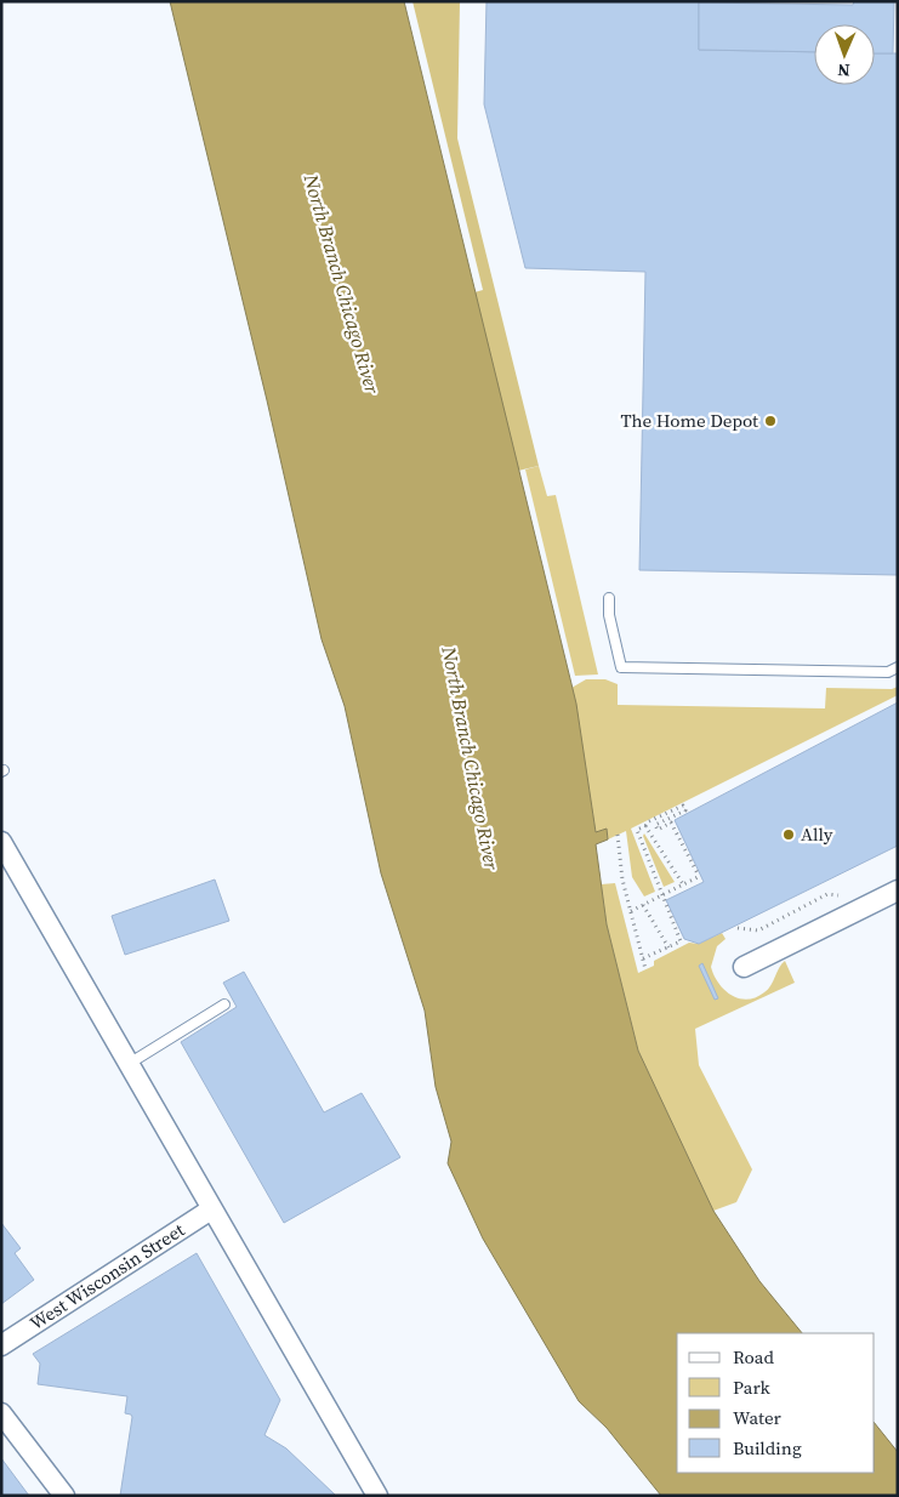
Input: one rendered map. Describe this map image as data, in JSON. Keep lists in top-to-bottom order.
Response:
{
  "streets": {
    "street": ["West Wisconsin Street"]
  },
  "water": ["North Branch Chicago River"],
  "places": ["The Home Depot", "Ally"],
  "legend": [
    "Road",
    "Park",
    "Water",
    "Building"
  ],
  "north": "bottom"
}
